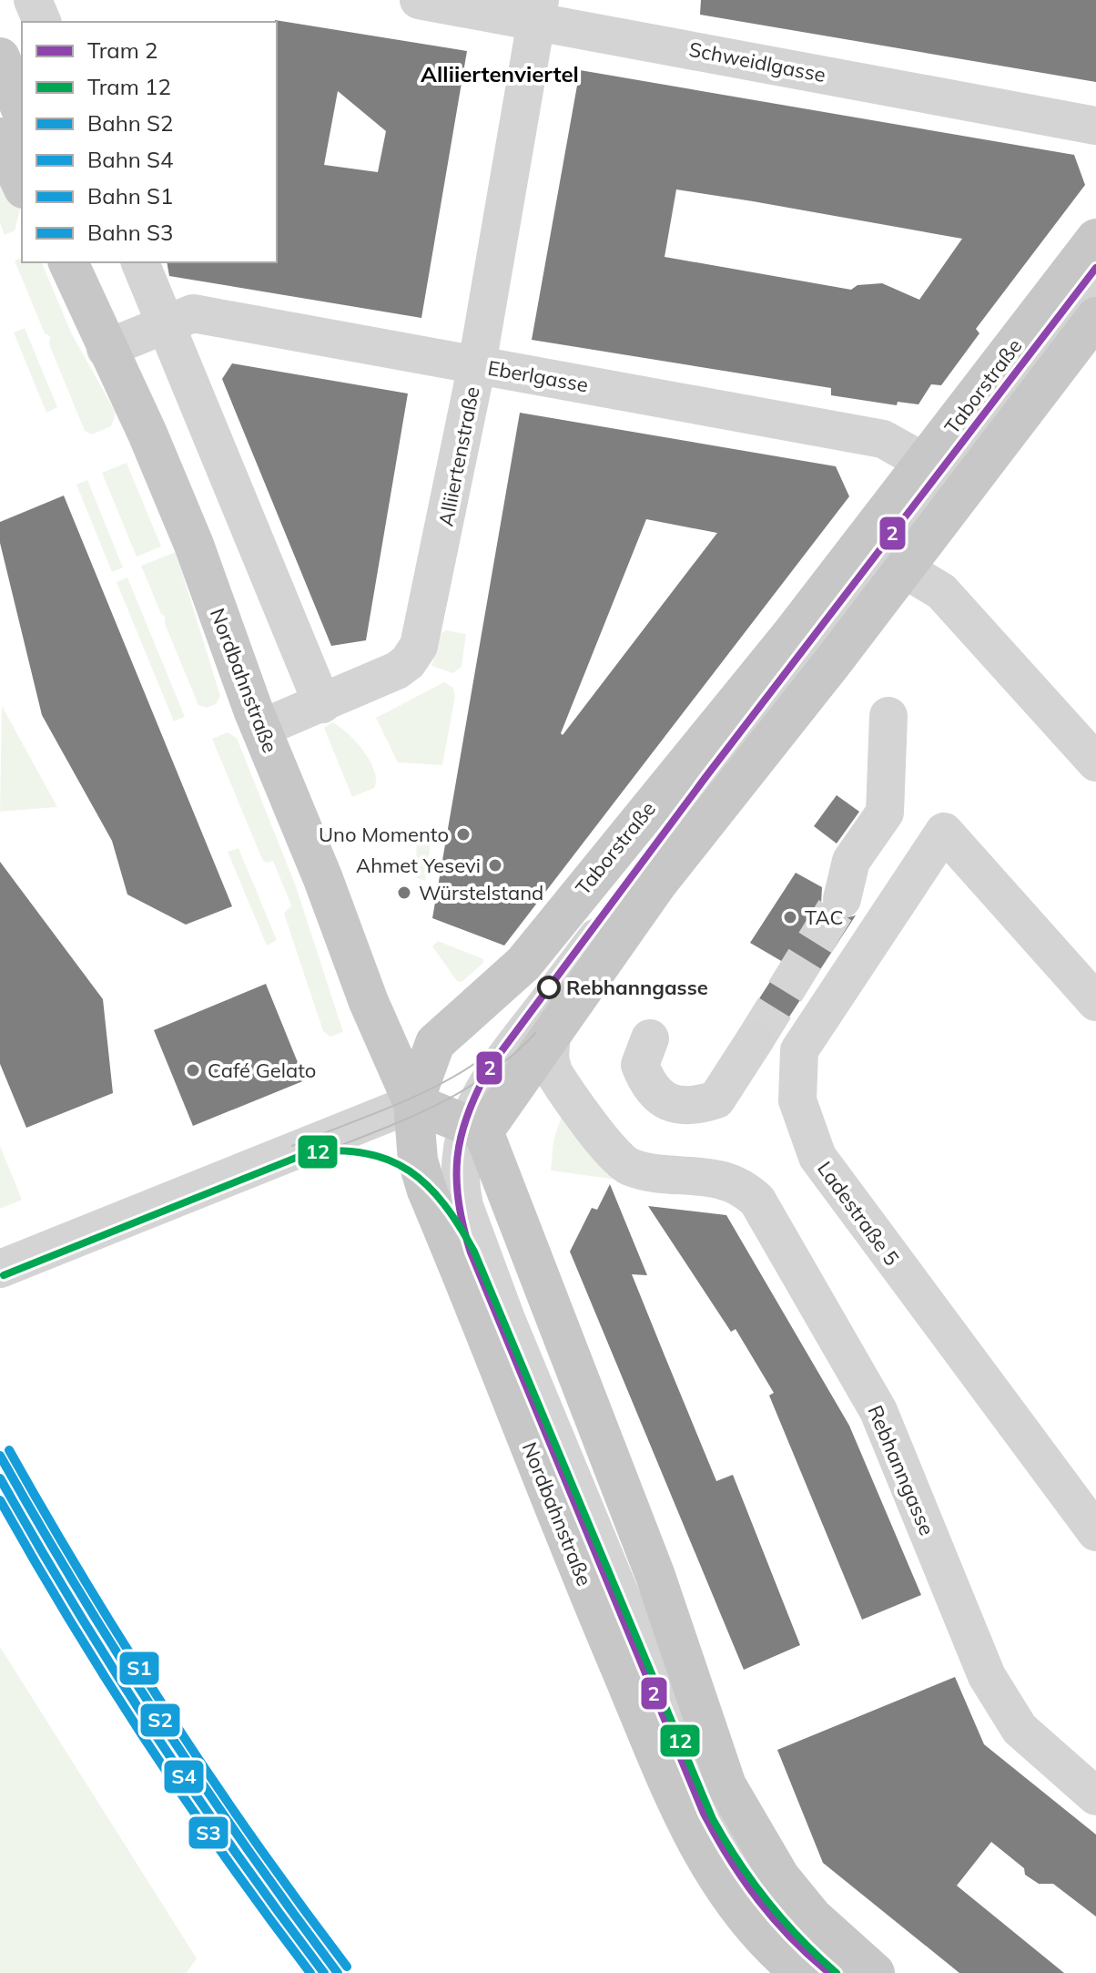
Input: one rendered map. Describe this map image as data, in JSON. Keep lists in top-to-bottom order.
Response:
{
  "streets": {
    "main road": ["Taborstraße", "Nordbahnstraße"],
    "street": [
      "Schweidlgasse",
      "Eberlgasse",
      "Alliiertenstraße",
      "Ladestraße 5",
      "Rebhanngasse"
    ]
  },
  "crossings": [
    ["Schweidlgasse", "Alliiertenstraße"],
    ["Eberlgasse", "Taborstraße"],
    ["Eberlgasse", "Alliiertenstraße"],
    ["Eberlgasse", "Nordbahnstraße"],
    ["Taborstraße", "Nordbahnstraße"],
    ["Taborstraße", "Rebhanngasse"],
    ["Alliiertenstraße", "Nordbahnstraße"]
  ],
  "districts": ["Alliiertenviertel"],
  "places": [
    "Uno Momento",
    "Ahmet Yesevi",
    "Würstelstand",
    "TAC",
    "Rebhanngasse",
    "Café Gelato"
  ],
  "lines": [
    "tram line 2",
    "tram line 12",
    "rail line S1",
    "rail line S2",
    "rail line S4",
    "rail line S3"
  ],
  "legend": [
    "Tram 2",
    "Tram 12",
    "Bahn S2",
    "Bahn S4",
    "Bahn S1",
    "Bahn S3"
  ]
}
